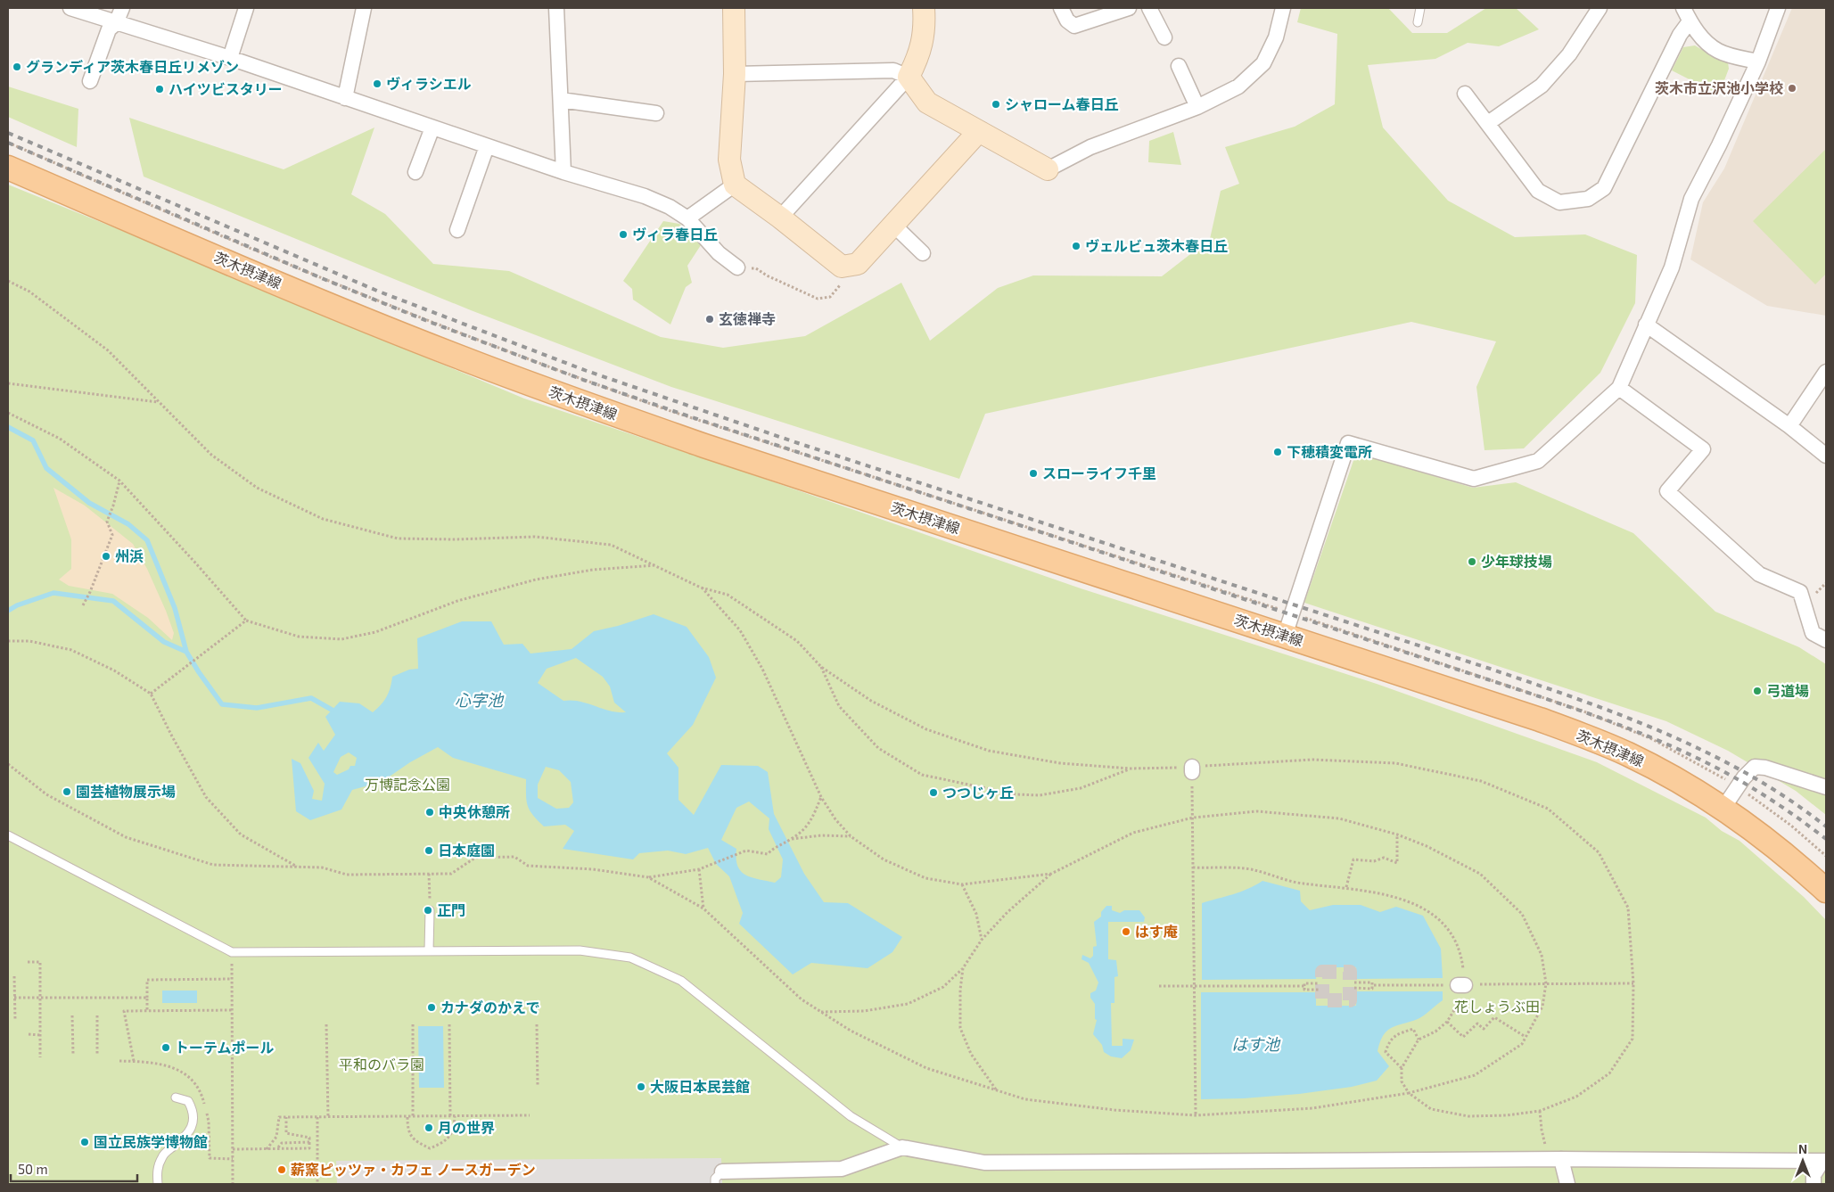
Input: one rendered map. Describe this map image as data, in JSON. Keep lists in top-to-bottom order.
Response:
{
  "streets": {
    "main road": ["茨木摂津線"]
  },
  "water": ["心字池", "はす池"],
  "parks": ["万博記念公園", "花しょうぶ田", "平和のバラ園"],
  "places": [
    "グランディア茨木春日丘リメゾン",
    "ヴィラシエル",
    "茨木市立沢池小学校",
    "ハイツビスタリー",
    "シャローム春日丘",
    "ヴィラ春日丘",
    "ヴェルビュ茨木春日丘",
    "玄徳禅寺",
    "下穂積変電所",
    "スローライフ千里",
    "州浜",
    "少年球技場",
    "弓道場",
    "園芸植物展示場",
    "つつじヶ丘",
    "中央休憩所",
    "日本庭園",
    "正門",
    "はす庵",
    "カナダのかえで",
    "トーテムポール",
    "大阪日本民芸館",
    "月の世界",
    "国立民族学博物館",
    "薪窯ピッツァ・カフェ ノースガーデン"
  ],
  "scale_bar": "50 m",
  "north": "top"
}
